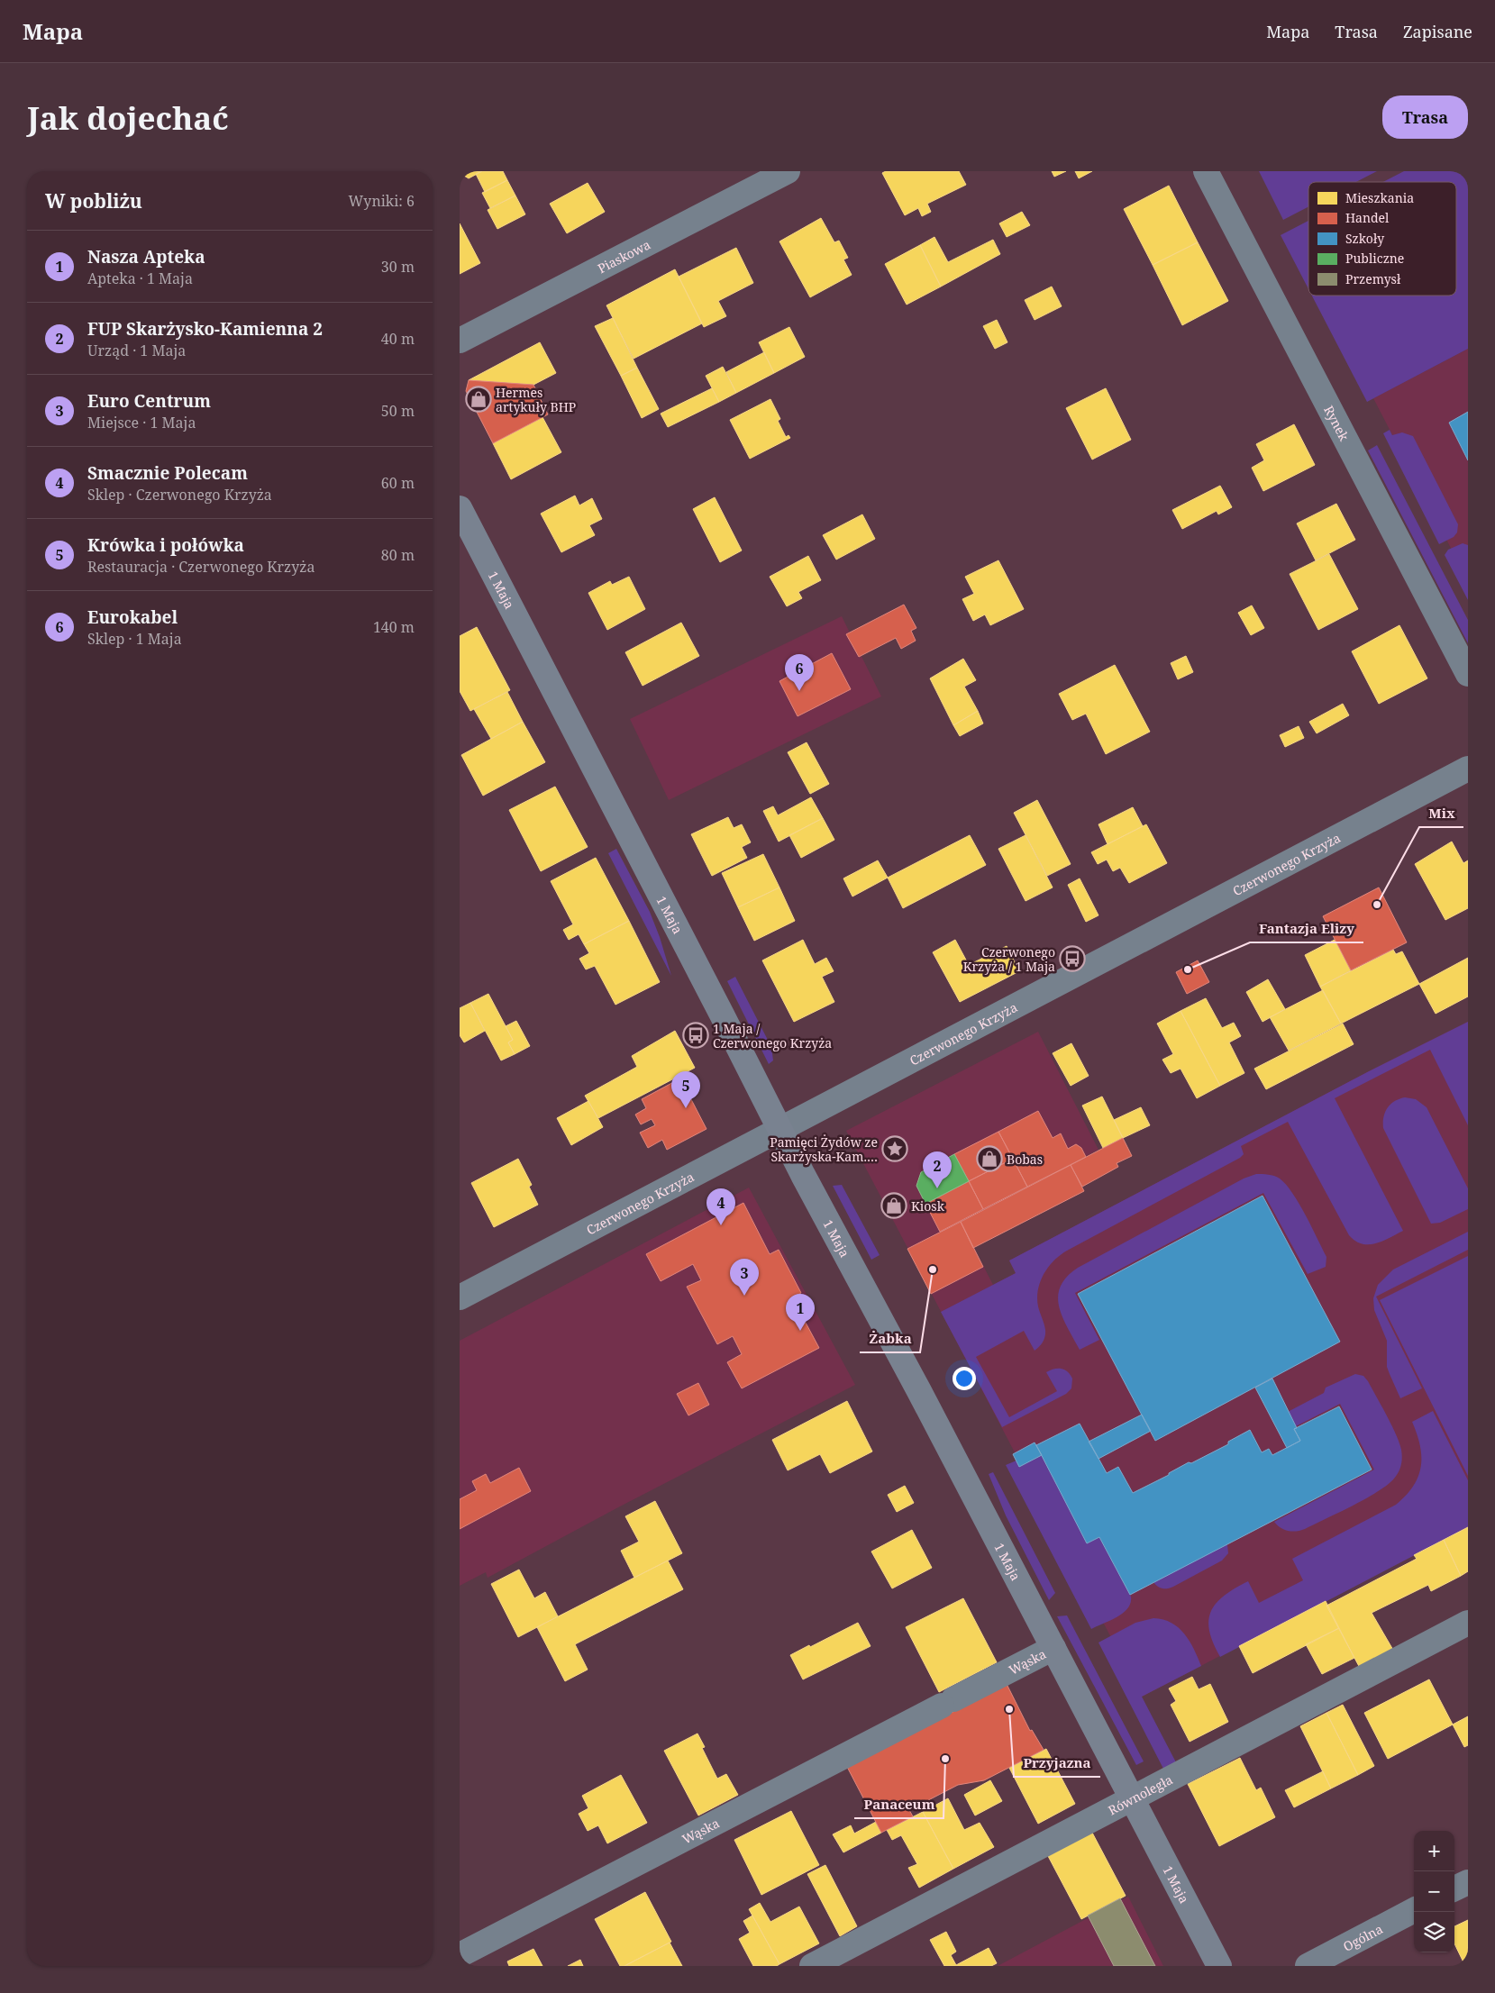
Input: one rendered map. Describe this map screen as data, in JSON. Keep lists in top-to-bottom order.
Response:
{
  "streets": {
    "street": [
      "Piaskowa",
      "Rynek",
      "1 Maja",
      "Czerwonego Krzyża",
      "Wąska",
      "Równoległa",
      "Ogólna"
    ]
  },
  "crossings": [
    ["1 Maja", "Czerwonego Krzyża"],
    ["1 Maja", "Wąska"],
    ["1 Maja", "Równoległa"]
  ],
  "places": {
    "shop": ["Hermes artykuły BHP", "Bobas", "Kiosk"],
    "other": [
      "Mix",
      "Fantazja Elizy",
      "Żabka",
      "Przyjazna",
      "Panaceum"
    ],
    "bus stop": ["Czerwonego Krzyża / 1 Maja", "1 Maja / Czerwonego Krzyża"],
    "place": ["Pamięci Żydów ze Skarżyska-Kam.…"]
  },
  "legend": [
    "Mieszkania",
    "Handel",
    "Szkoły",
    "Publiczne",
    "Przemysł"
  ],
  "page": {
    "header": "Mapa",
    "nav": ["Mapa", "Trasa", "Zapisane"],
    "buttons": "Trasa",
    "title": "Jak dojechać",
    "heading": ["W pobliżu", "Wyniki: 6"],
    "list": [
      {
        "mark": "1",
        "name": "Nasza Apteka",
        "note": "Apteka · 1 Maja",
        "value": "30 m"
      },
      {
        "mark": "2",
        "name": "FUP Skarżysko-Kamienna 2",
        "note": "Urząd · 1 Maja",
        "value": "40 m"
      },
      {
        "mark": "3",
        "name": "Euro Centrum",
        "note": "Miejsce · 1 Maja",
        "value": "50 m"
      },
      {
        "mark": "4",
        "name": "Smacznie Polecam",
        "note": "Sklep · Czerwonego Krzyża",
        "value": "60 m"
      },
      {
        "mark": "5",
        "name": "Krówka i połówka",
        "note": "Restauracja · Czerwonego Krzyża",
        "value": "80 m"
      },
      {
        "mark": "6",
        "name": "Eurokabel",
        "note": "Sklep · 1 Maja",
        "value": "140 m"
      }
    ],
    "pins": [
      "6",
      "5",
      "2",
      "4",
      "3",
      "1"
    ],
    "map_buttons": ["+", "−"]
  }
}
